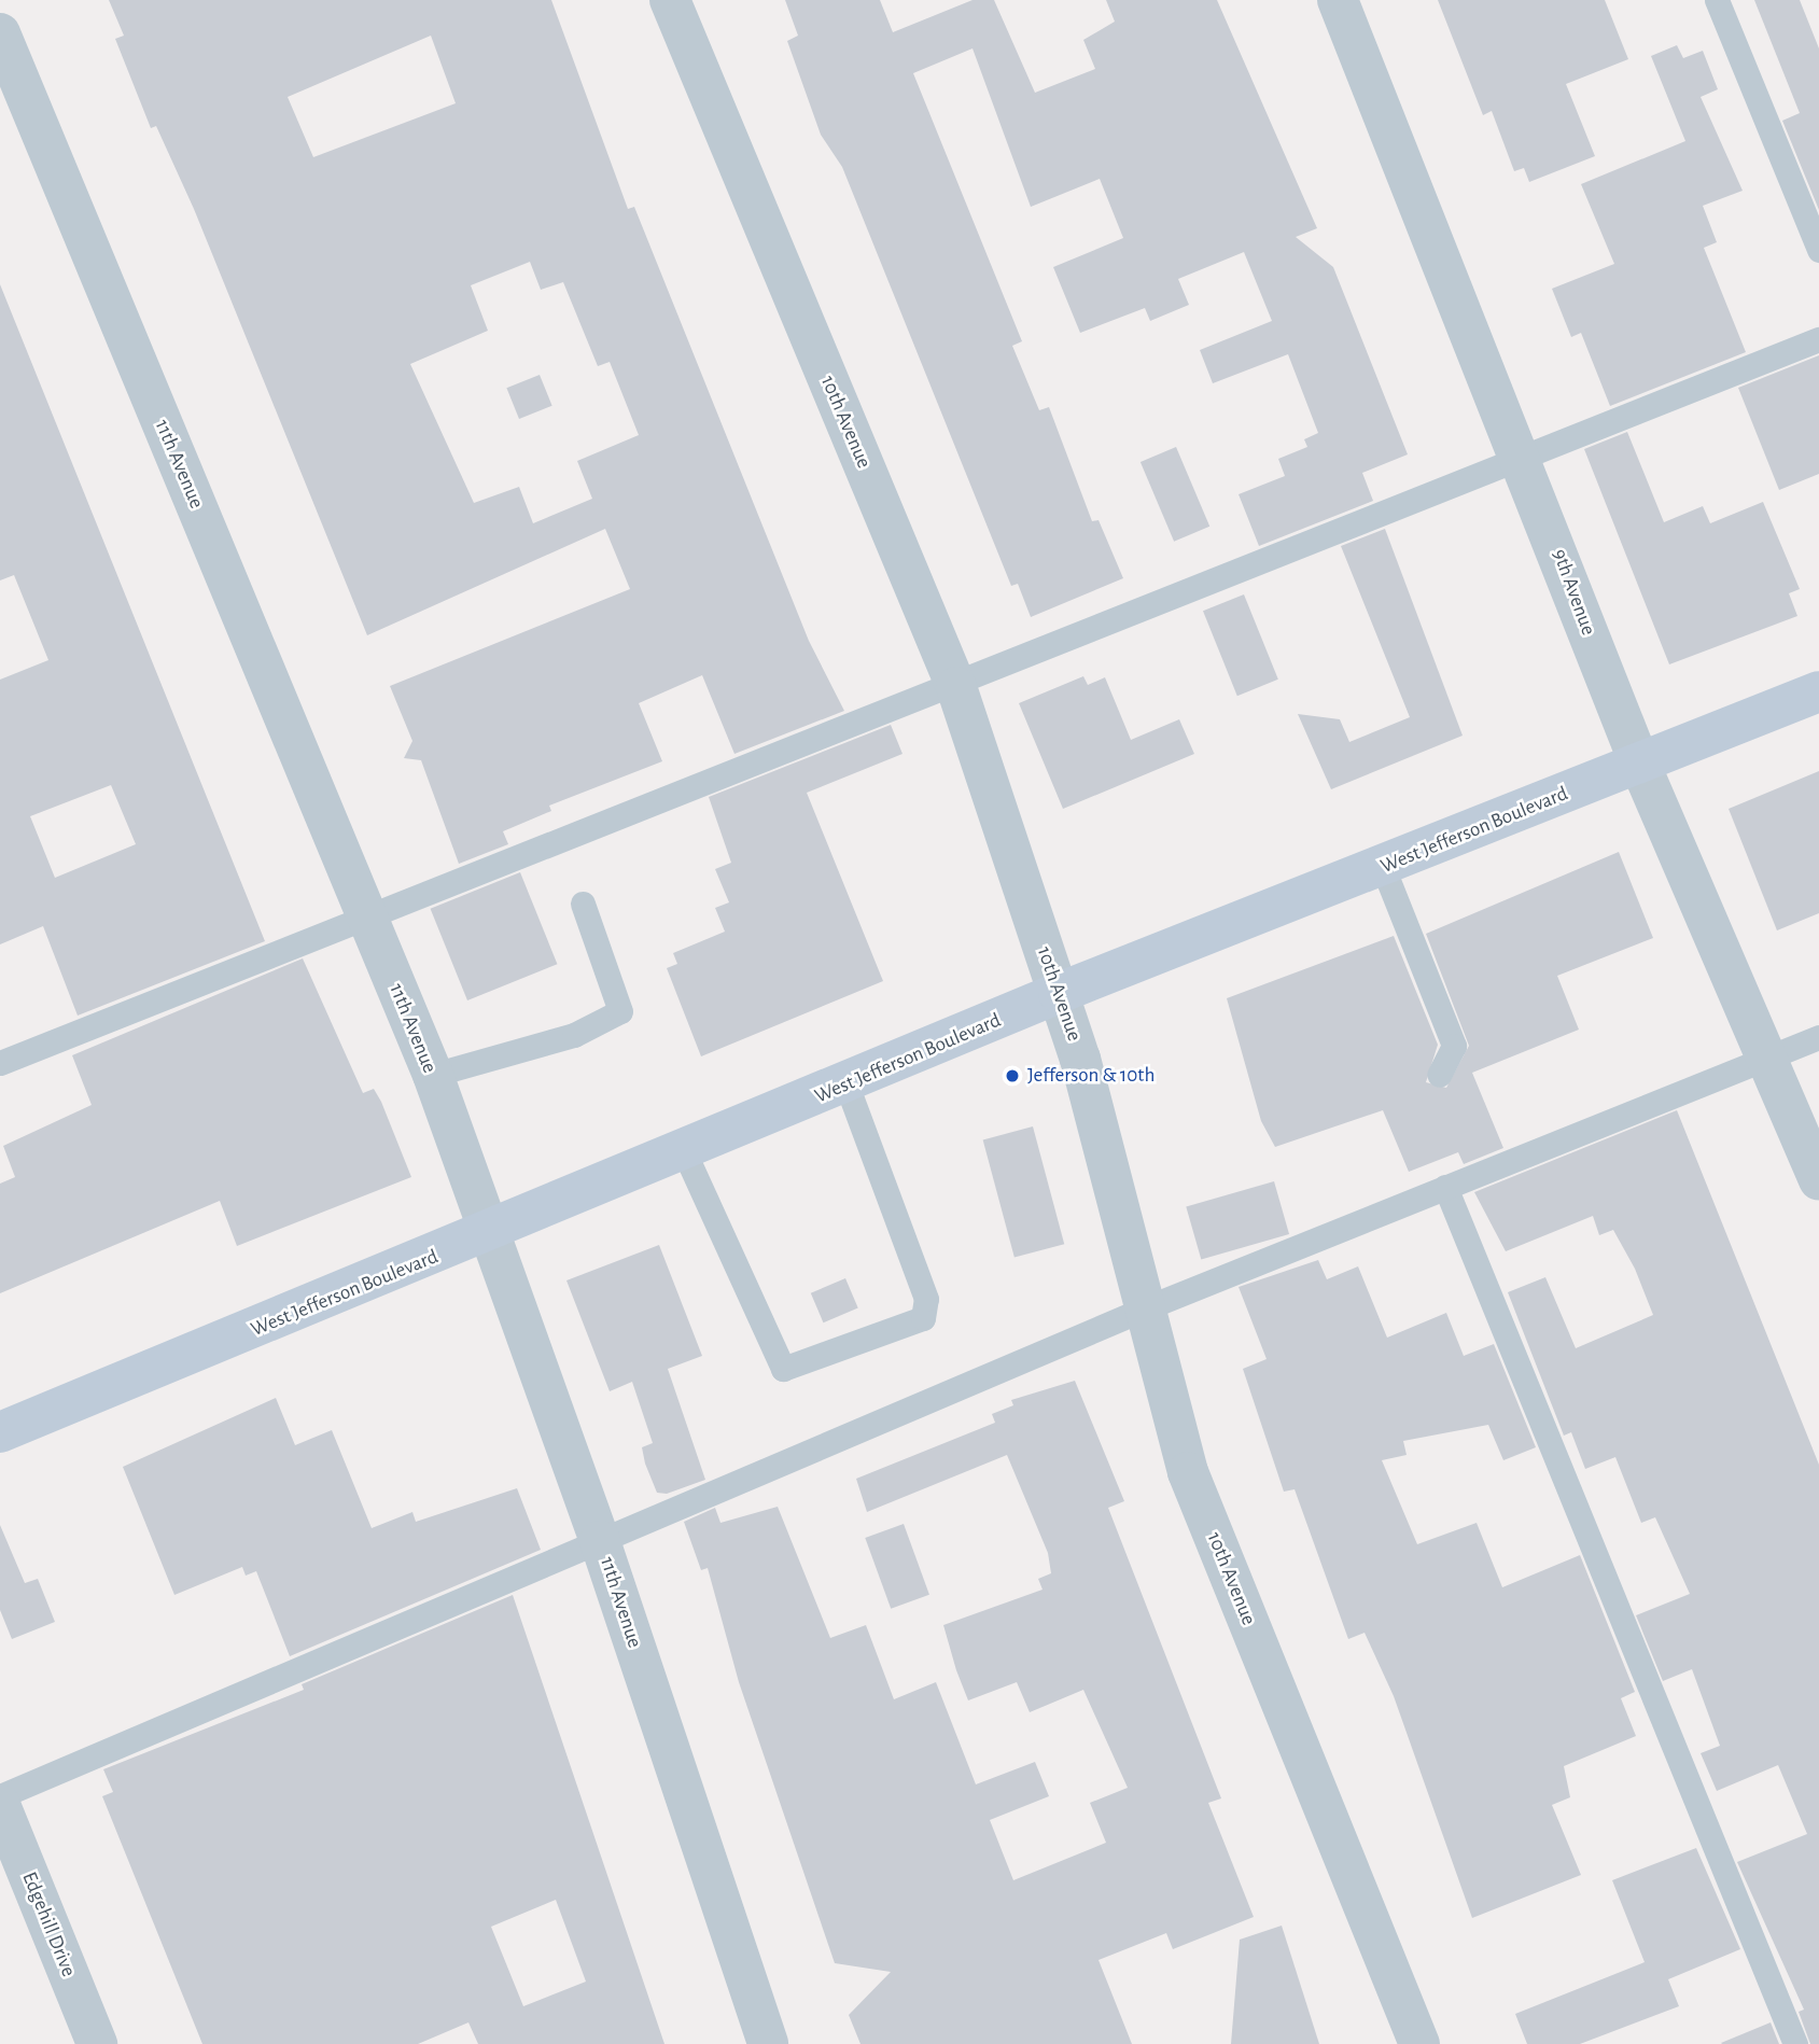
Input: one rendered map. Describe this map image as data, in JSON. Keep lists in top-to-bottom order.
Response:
{
  "streets": {
    "main road": ["West Jefferson Boulevard"],
    "street": [
      "10th Avenue",
      "11th Avenue",
      "9th Avenue",
      "Edgehill Drive"
    ]
  },
  "crossings": [
    ["10th Avenue", "West Jefferson Boulevard"],
    ["11th Avenue", "West Jefferson Boulevard"],
    ["9th Avenue", "West Jefferson Boulevard"]
  ],
  "places": ["Jefferson & 10th"]
}
